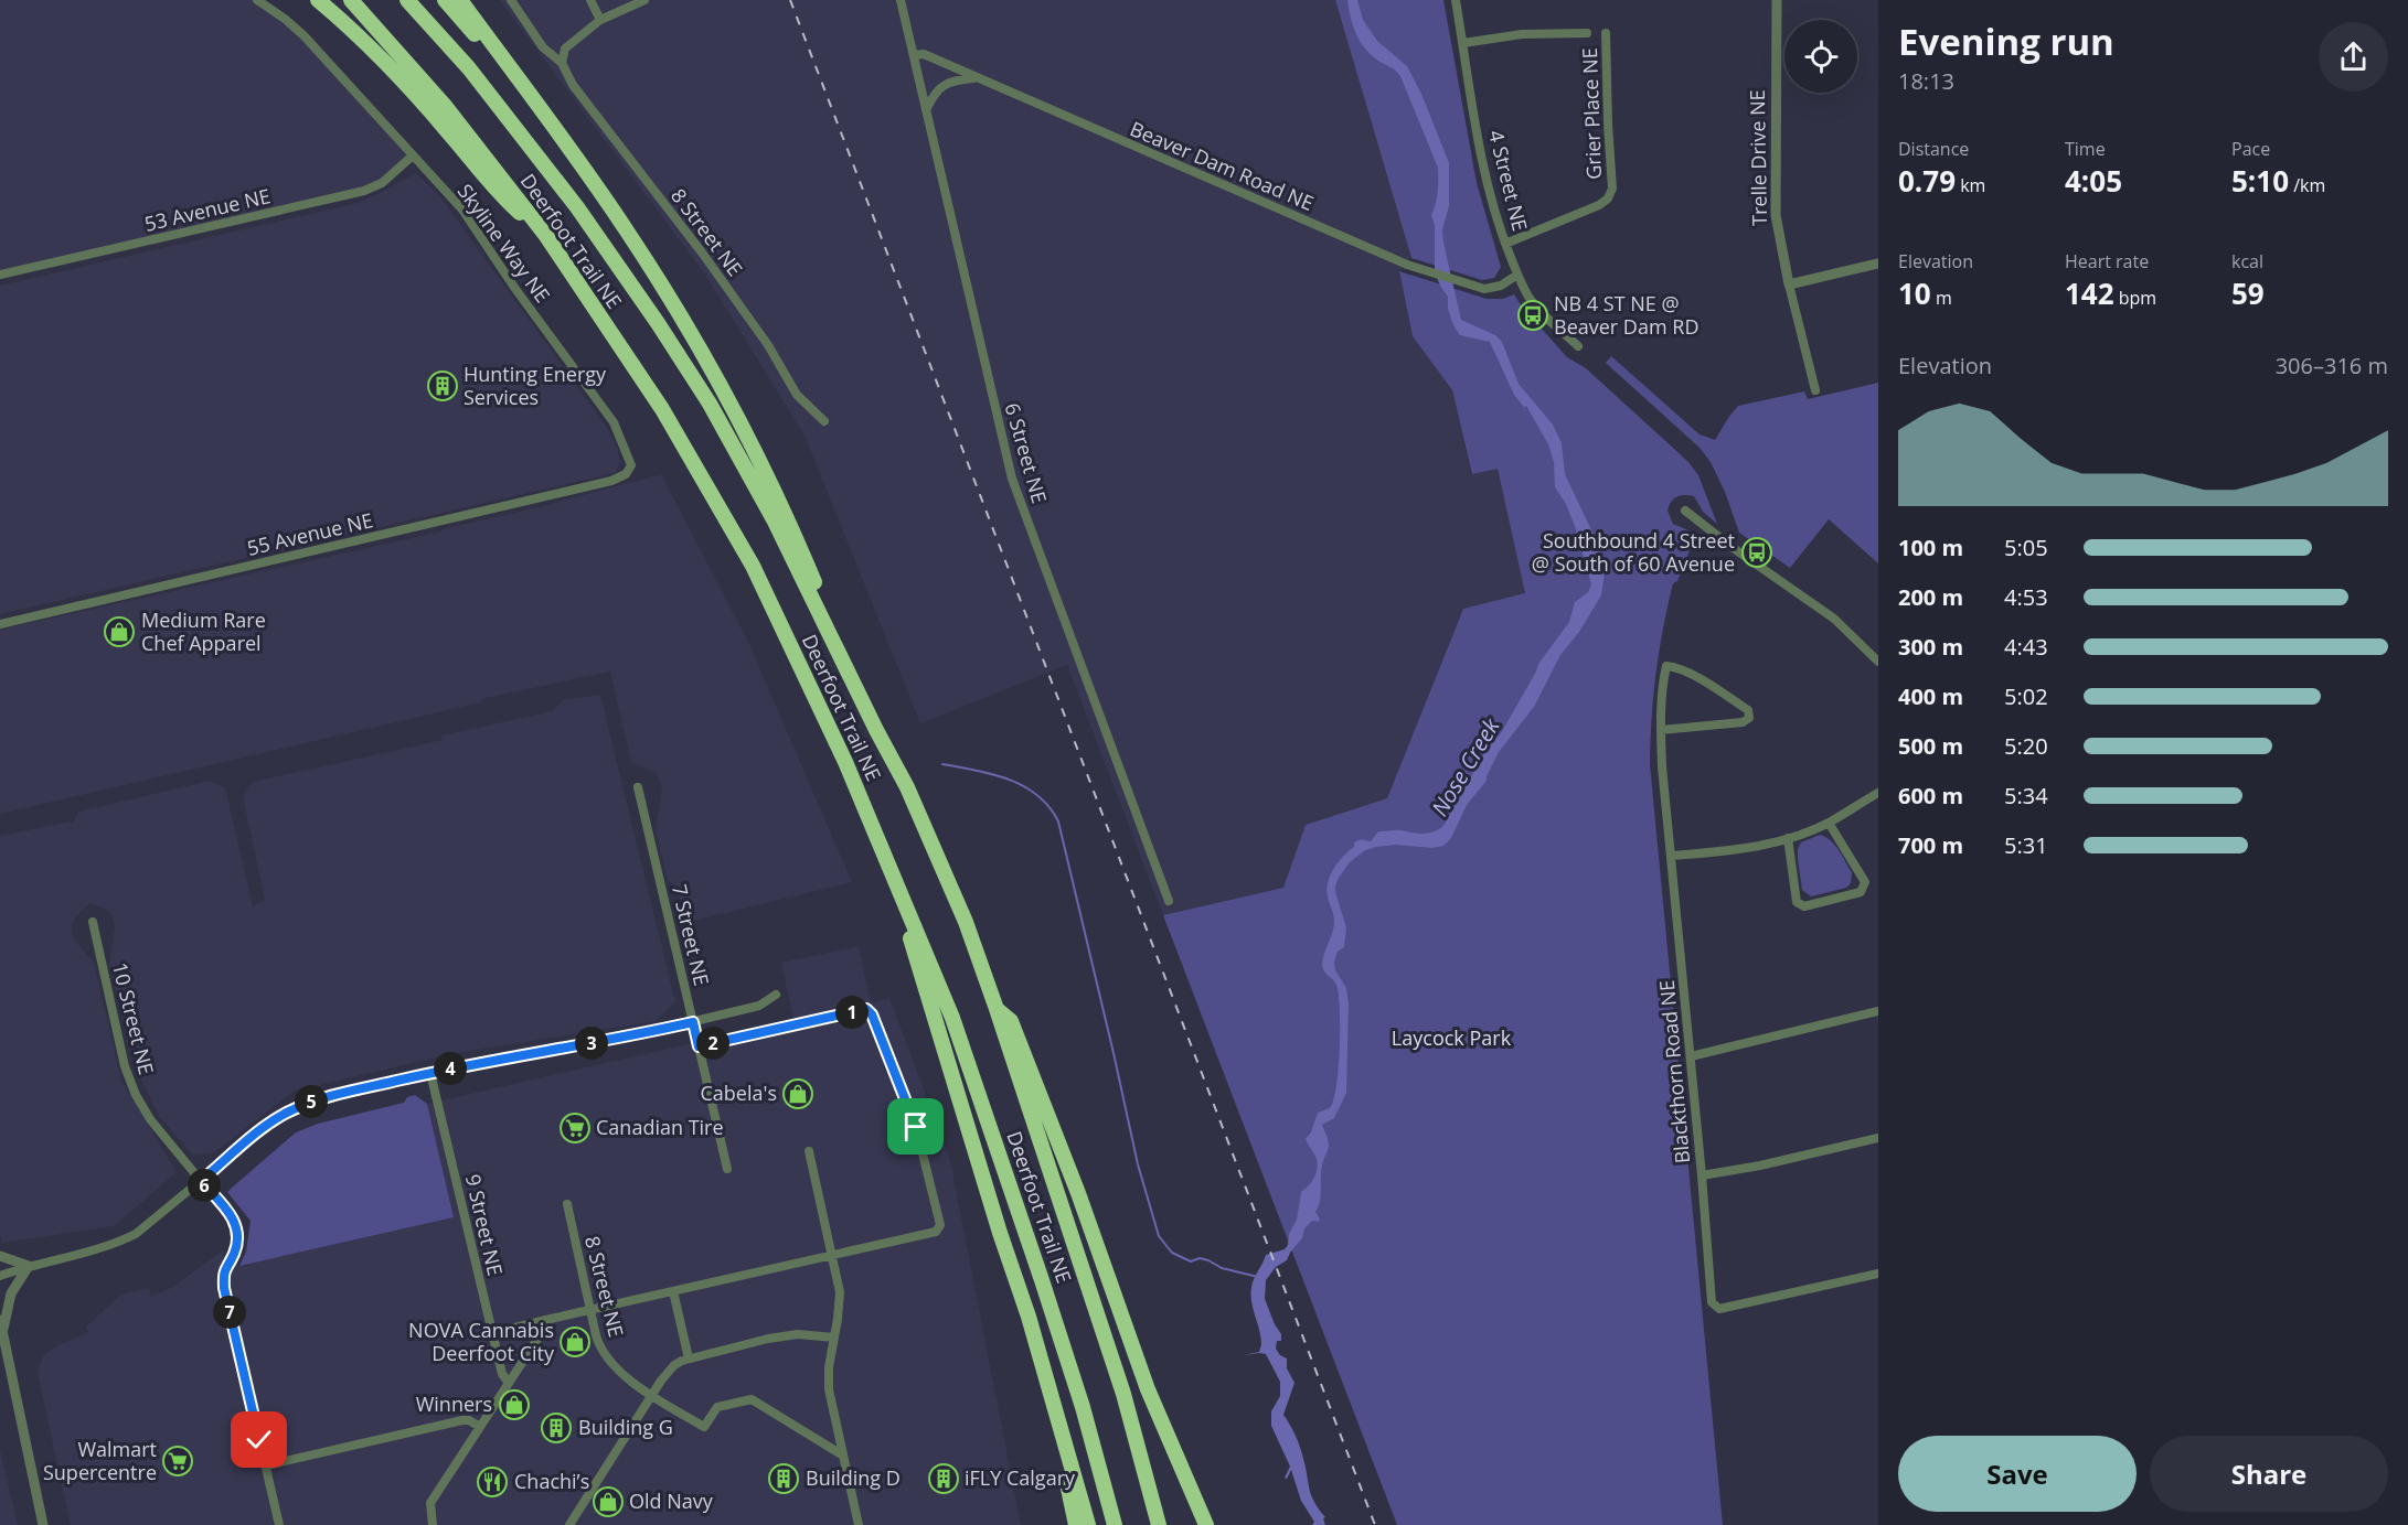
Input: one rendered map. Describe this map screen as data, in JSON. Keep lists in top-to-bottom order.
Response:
{
  "streets": {
    "highway": ["Deerfoot Trail NE"],
    "street": [
      "Grier Place NE",
      "Trelle Drive NE",
      "Beaver Dam Road NE",
      "4 Street NE",
      "53 Avenue NE",
      "8 Street NE",
      "Skyline Way NE",
      "6 Street NE",
      "55 Avenue NE",
      "7 Street NE",
      "10 Street NE",
      "Blackthorn Road NE",
      "9 Street NE"
    ]
  },
  "crossings": [
    ["Grier Place NE", "4 Street NE"],
    ["Beaver Dam Road NE", "4 Street NE"],
    ["Beaver Dam Road NE", "6 Street NE"],
    ["53 Avenue NE", "Skyline Way NE"],
    ["Skyline Way NE", "55 Avenue NE"]
  ],
  "water": ["Nose Creek"],
  "parks": ["Laycock Park"],
  "places": {
    "bus stop": ["NB 4 ST NE @ Beaver Dam RD", "Southbound 4 Street @ South of 60 Avenue"],
    "building": [
      "Hunting Energy Services",
      "Building G",
      "Building D",
      "iFLY Calgary"
    ],
    "shop": [
      "Medium Rare Chef Apparel",
      "Cabela's",
      "NOVA Cannabis Deerfoot City",
      "Winners",
      "Old Navy"
    ],
    "supermarket": ["Canadian Tire", "Walmart Supercentre"],
    "restaurant": ["Chachi’s"]
  },
  "page": {
    "heading": ["Evening run", "18:13"],
    "stats": [
      ["Distance", "0.79 km"],
      ["Time", "4:05"],
      ["Pace", "5:10 /km"],
      ["Elevation", "10 m"],
      ["Heart rate", "142 bpm"],
      ["kcal", "59"]
    ],
    "chart": ["Elevation", "306–316 m"],
    "list": [
      {
        "name": "100 m",
        "note": "5:05"
      },
      {
        "name": "200 m",
        "note": "4:53"
      },
      {
        "name": "300 m",
        "note": "4:43"
      },
      {
        "name": "400 m",
        "note": "5:02"
      },
      {
        "name": "500 m",
        "note": "5:20"
      },
      {
        "name": "600 m",
        "note": "5:34"
      },
      {
        "name": "700 m",
        "note": "5:31"
      }
    ],
    "pins": [
      "1",
      "2",
      "3",
      "4",
      "5",
      "6",
      "7"
    ],
    "buttons": ["Save", "Share"]
  }
}
